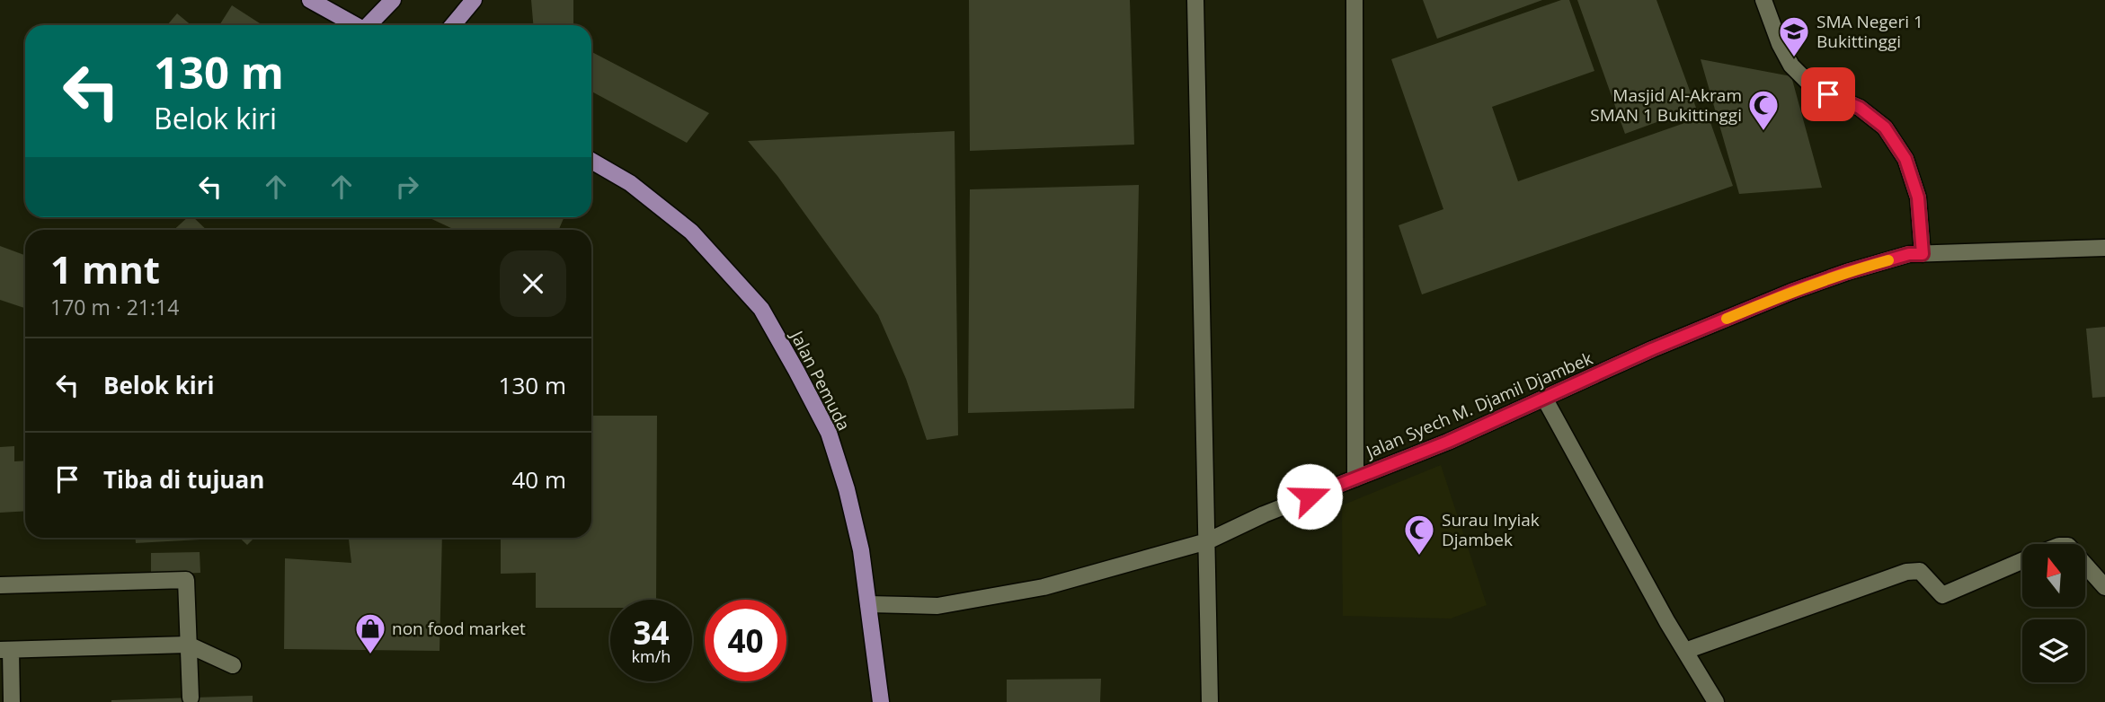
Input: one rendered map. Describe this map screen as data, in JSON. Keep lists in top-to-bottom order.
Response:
{
  "streets": {
    "main road": ["Jalan Pemuda"],
    "street": ["Jalan Syech M. Djamil Djambek"]
  },
  "crossings": [
    ["Jalan Pemuda", "Jalan Syech M. Djamil Djambek"]
  ],
  "places": {
    "school or university": ["SMA Negeri 1 Bukittinggi"],
    "mosque": ["Masjid Al-Akram SMAN 1 Bukittinggi", "Surau Inyiak Djambek"],
    "shop": ["non food market"]
  },
  "north": "top",
  "page": {
    "turn": ["130 m", "Belok kiri"],
    "heading": ["1 mnt", "170 m · 21:14"],
    "list": [
      {
        "name": "Belok kiri",
        "value": "130 m"
      },
      {
        "name": "Tiba di tujuan",
        "value": "40 m"
      }
    ],
    "speed": "34 km/h",
    "limit": "40"
  }
}
